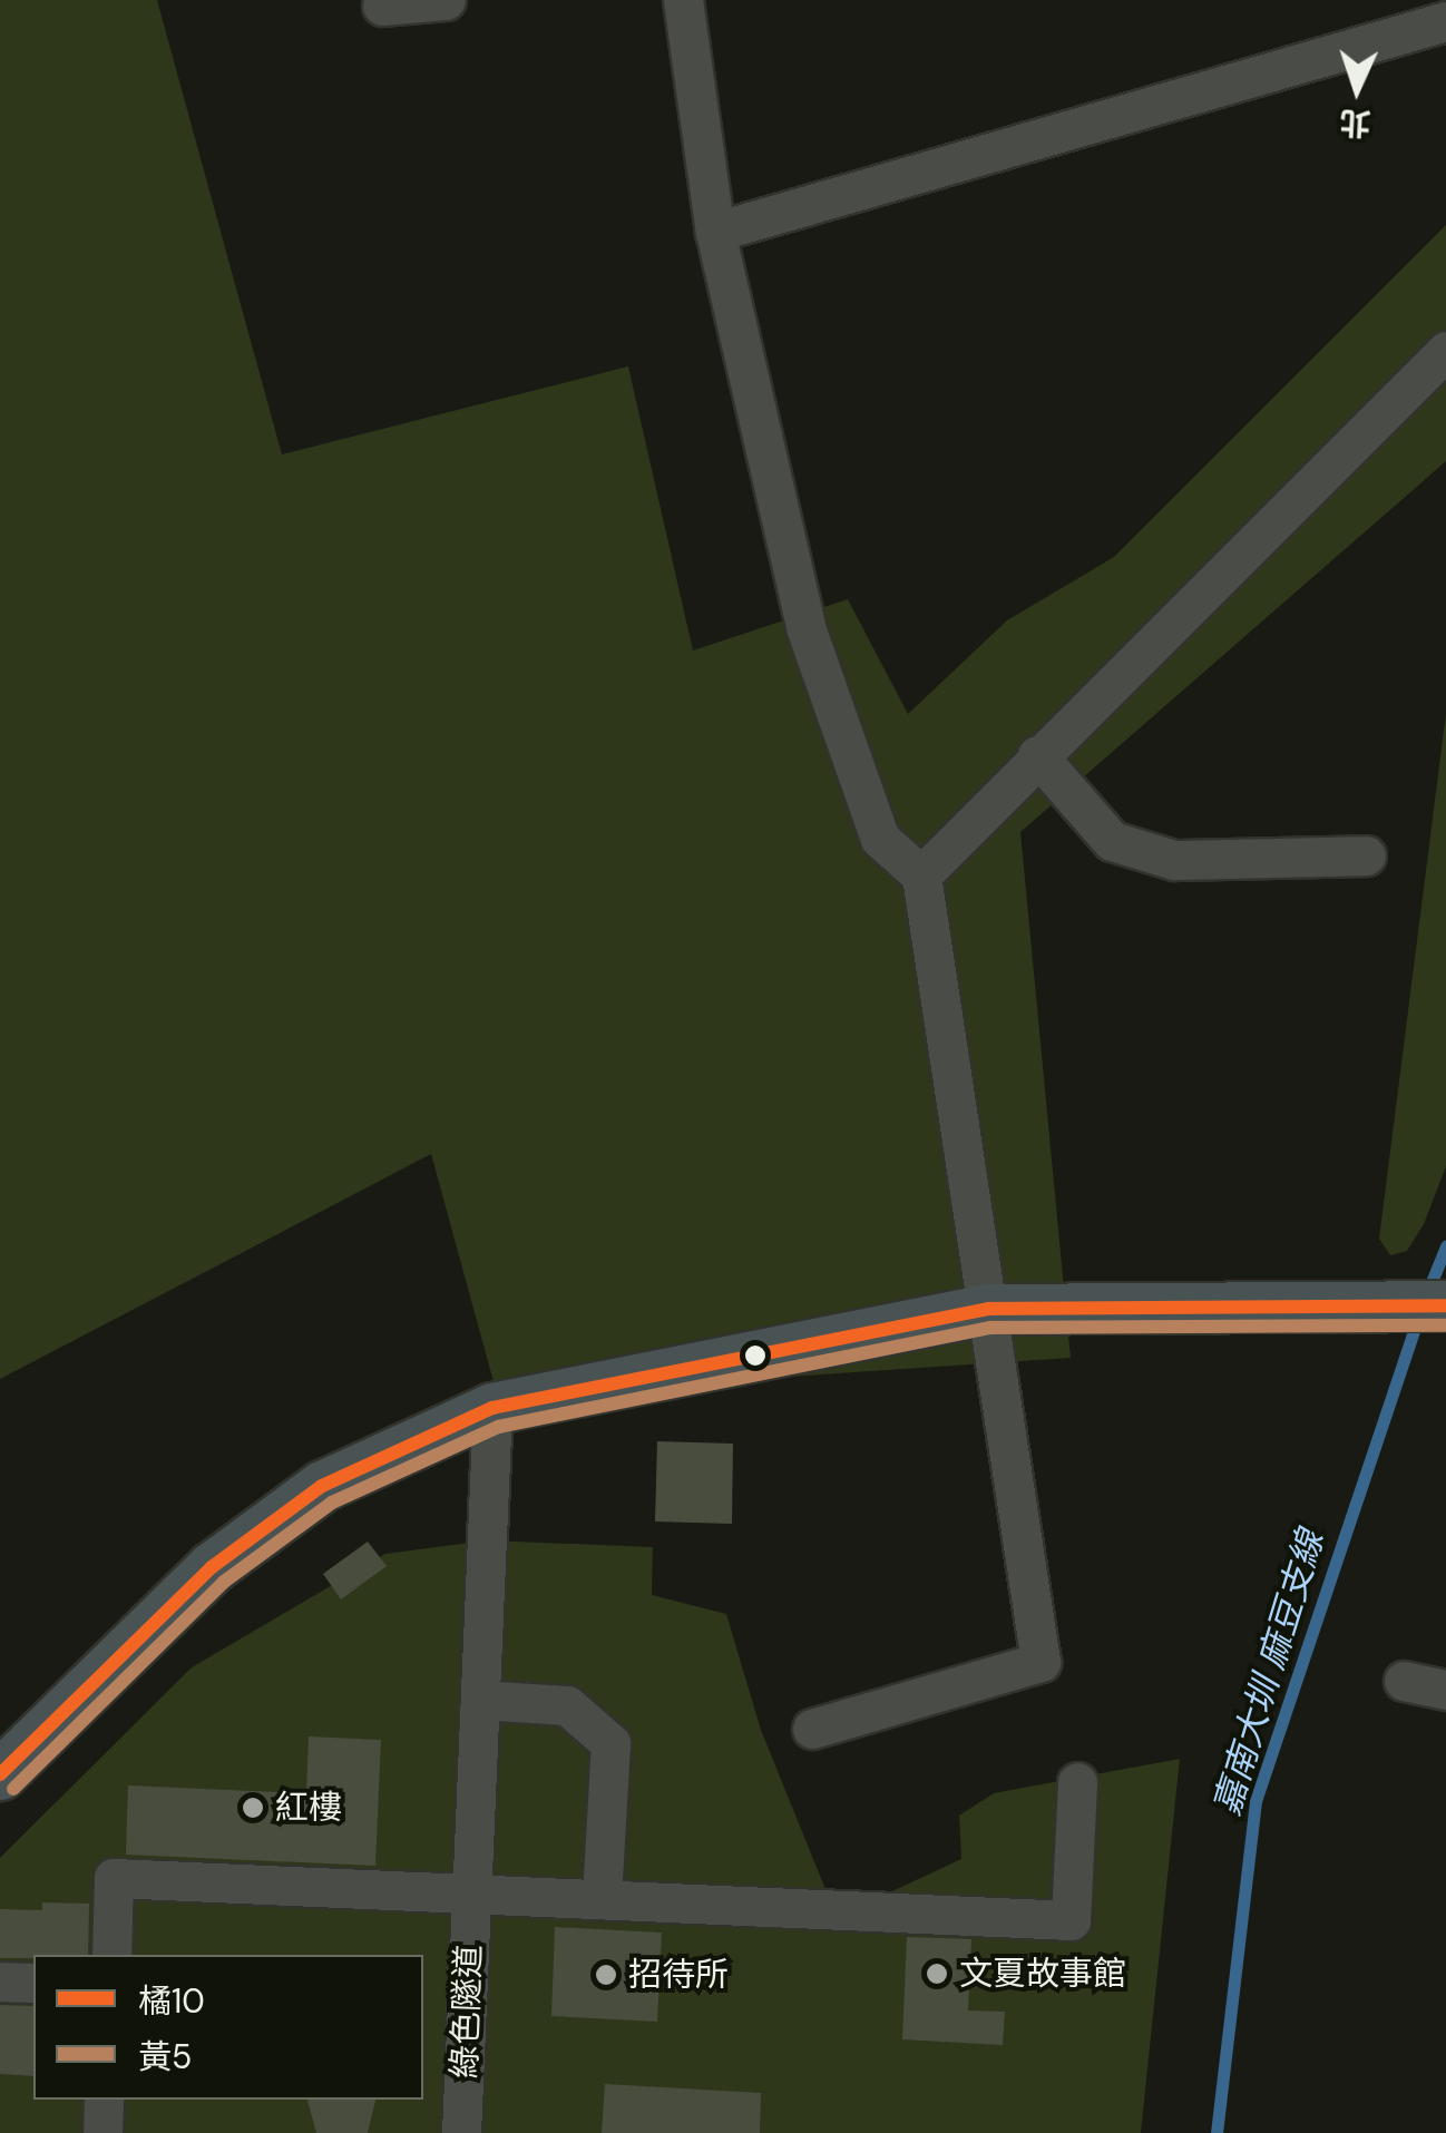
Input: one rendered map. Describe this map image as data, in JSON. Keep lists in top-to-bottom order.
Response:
{
  "streets": {
    "street": ["綠色隧道"]
  },
  "water": ["嘉南大圳 麻豆支線"],
  "places": ["紅樓", "文夏故事館", "招待所"],
  "lines": ["transit line 橘10", "transit line 黃5"],
  "legend": ["橘10", "黃5"],
  "north": "bottom"
}
